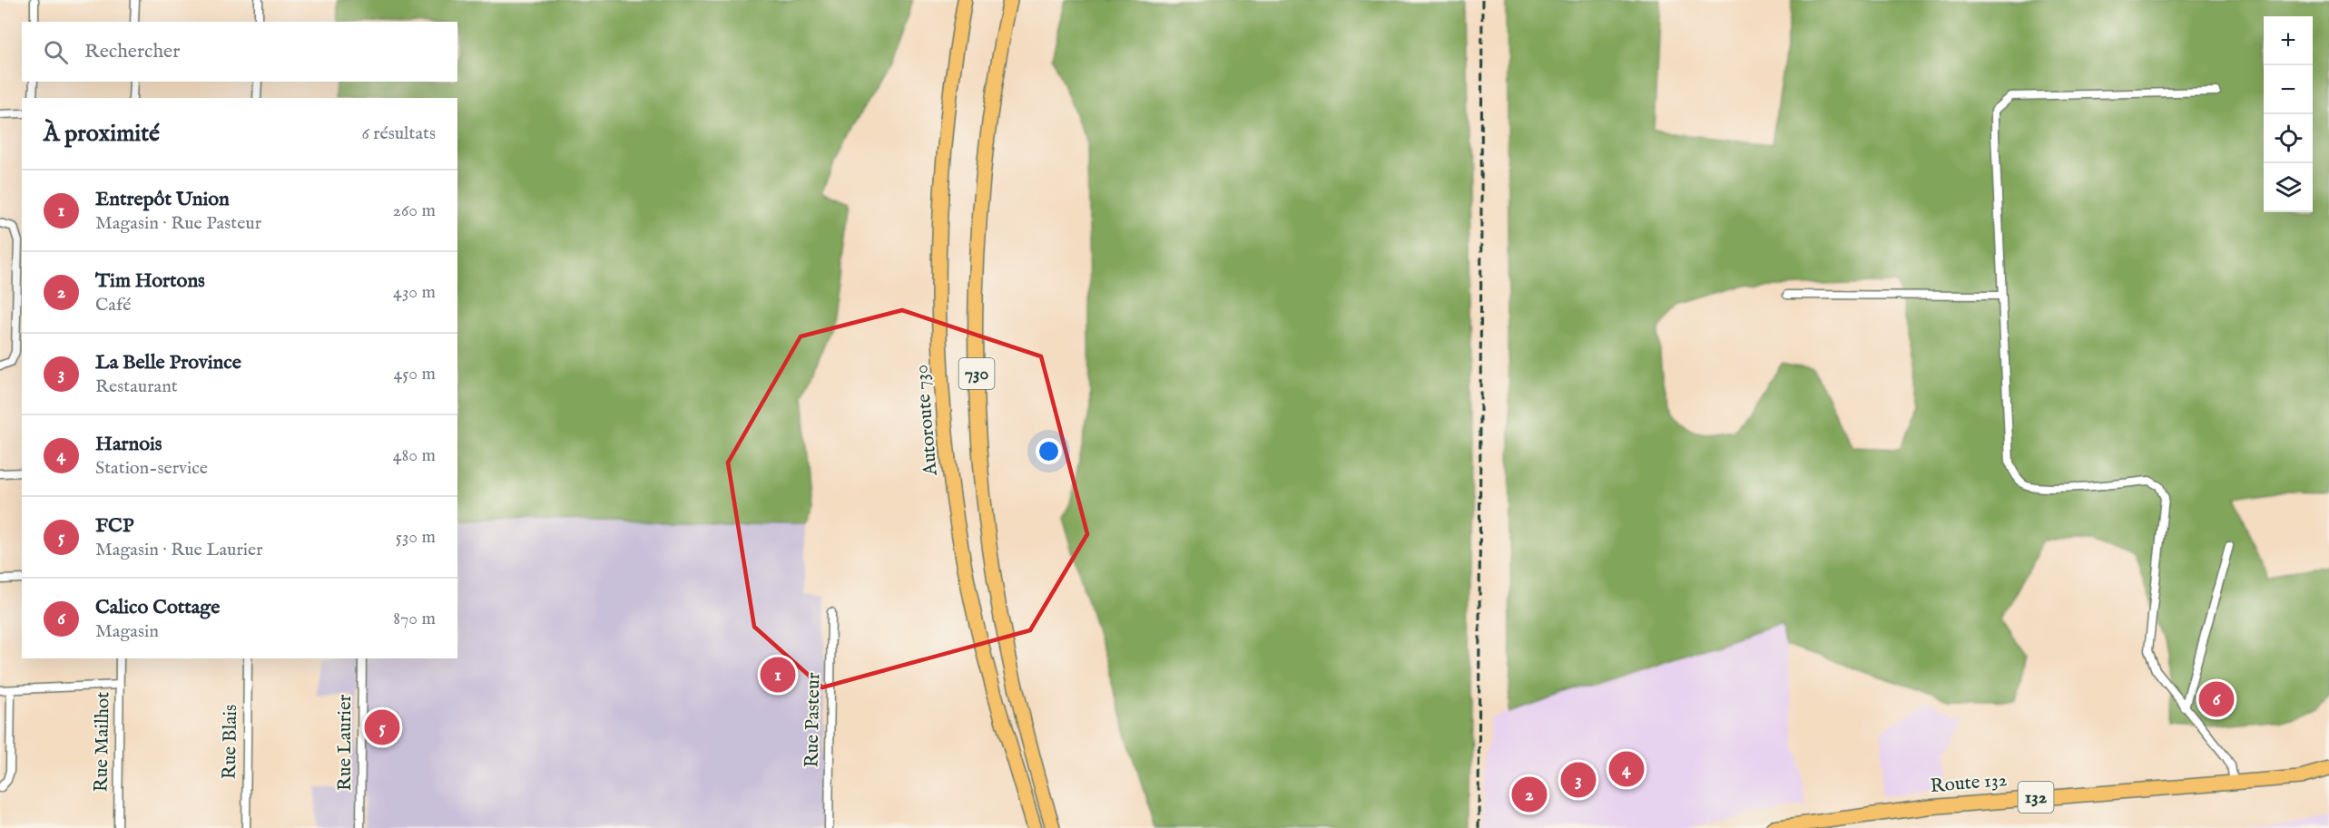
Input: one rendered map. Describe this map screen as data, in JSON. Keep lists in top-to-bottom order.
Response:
{
  "streets": {
    "highway": [
      "730",
      "Autoroute 730",
      "Route 132",
      "132"
    ],
    "street": [
      "Rue Pasteur",
      "Rue Mailhot",
      "Rue Blais",
      "Rue Laurier"
    ]
  },
  "page": {
    "map_buttons": ["+", "−"],
    "search": "Rechercher",
    "heading": ["À proximité", "6 résultats"],
    "list": [
      {
        "mark": "1",
        "name": "Entrepôt Union",
        "note": "Magasin · Rue Pasteur",
        "value": "260 m"
      },
      {
        "mark": "2",
        "name": "Tim Hortons",
        "note": "Café",
        "value": "430 m"
      },
      {
        "mark": "3",
        "name": "La Belle Province",
        "note": "Restaurant",
        "value": "450 m"
      },
      {
        "mark": "4",
        "name": "Harnois",
        "note": "Station-service",
        "value": "480 m"
      },
      {
        "mark": "5",
        "name": "FCP",
        "note": "Magasin · Rue Laurier",
        "value": "530 m"
      },
      {
        "mark": "6",
        "name": "Calico Cottage",
        "note": "Magasin",
        "value": "870 m"
      }
    ],
    "pins": [
      "1",
      "6",
      "5",
      "4",
      "3",
      "2"
    ]
  }
}
